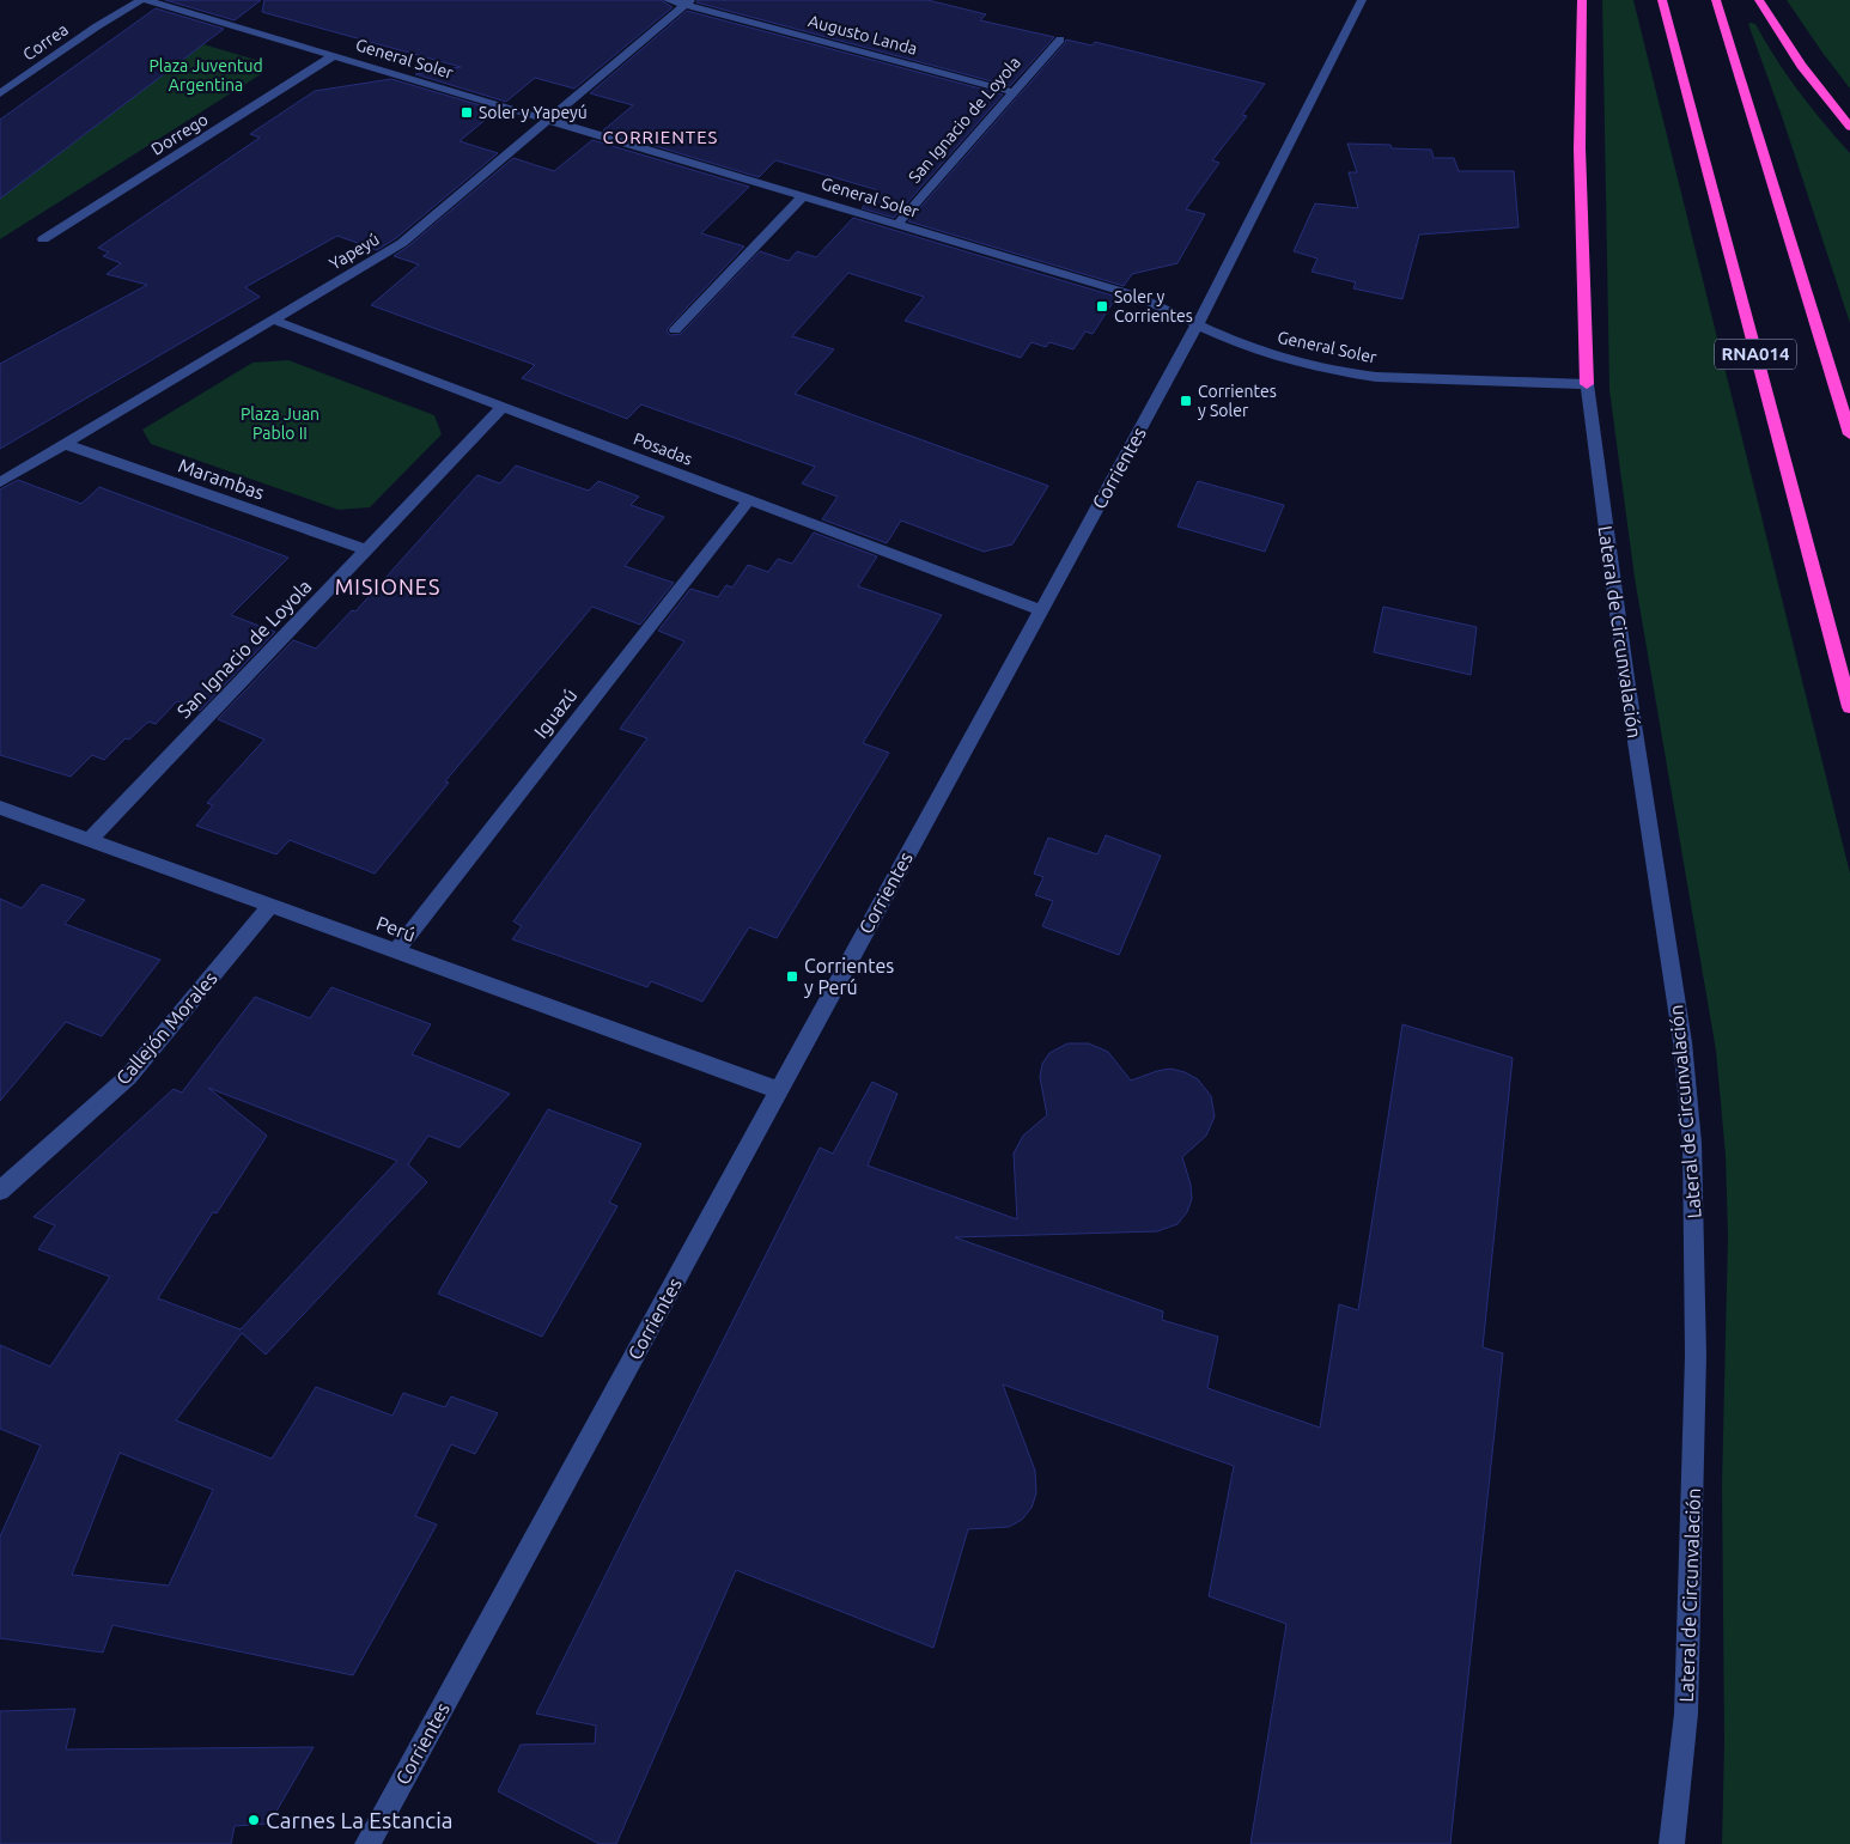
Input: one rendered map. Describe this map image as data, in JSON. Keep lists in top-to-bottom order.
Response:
{
  "streets": {
    "highway": ["RNA014"],
    "street": [
      "Augusto Landa",
      "Correa",
      "General Soler",
      "San Ignacio de Loyola",
      "Dorrego",
      "Yapeyú",
      "Posadas",
      "Corrientes",
      "Marambas",
      "Lateral de Circunvalación",
      "Iguazú",
      "Perú",
      "Callejón Morales"
    ]
  },
  "crossings": [
    ["Augusto Landa", "San Ignacio de Loyola"],
    ["Augusto Landa", "Yapeyú"],
    ["General Soler", "San Ignacio de Loyola"],
    ["General Soler", "Dorrego"],
    ["General Soler", "Yapeyú"],
    ["General Soler", "Corrientes"],
    ["General Soler", "Lateral de Circunvalación"],
    ["San Ignacio de Loyola", "Posadas"],
    ["San Ignacio de Loyola", "Marambas"],
    ["San Ignacio de Loyola", "Perú"],
    ["Yapeyú", "Posadas"],
    ["Yapeyú", "Marambas"],
    ["Posadas", "Corrientes"],
    ["Posadas", "Iguazú"],
    ["Corrientes", "Perú"],
    ["Iguazú", "Perú"],
    ["Perú", "Callejón Morales"]
  ],
  "districts": ["CORRIENTES", "MISIONES"],
  "parks": ["Plaza Juventud Argentina", "Plaza Juan Pablo II"],
  "places": {
    "transit": [
      "Soler y Yapeyú",
      "Soler y Corrientes",
      "Corrientes y Soler",
      "Corrientes y Perú"
    ],
    "other": ["Carnes La Estancia"]
  }
}
